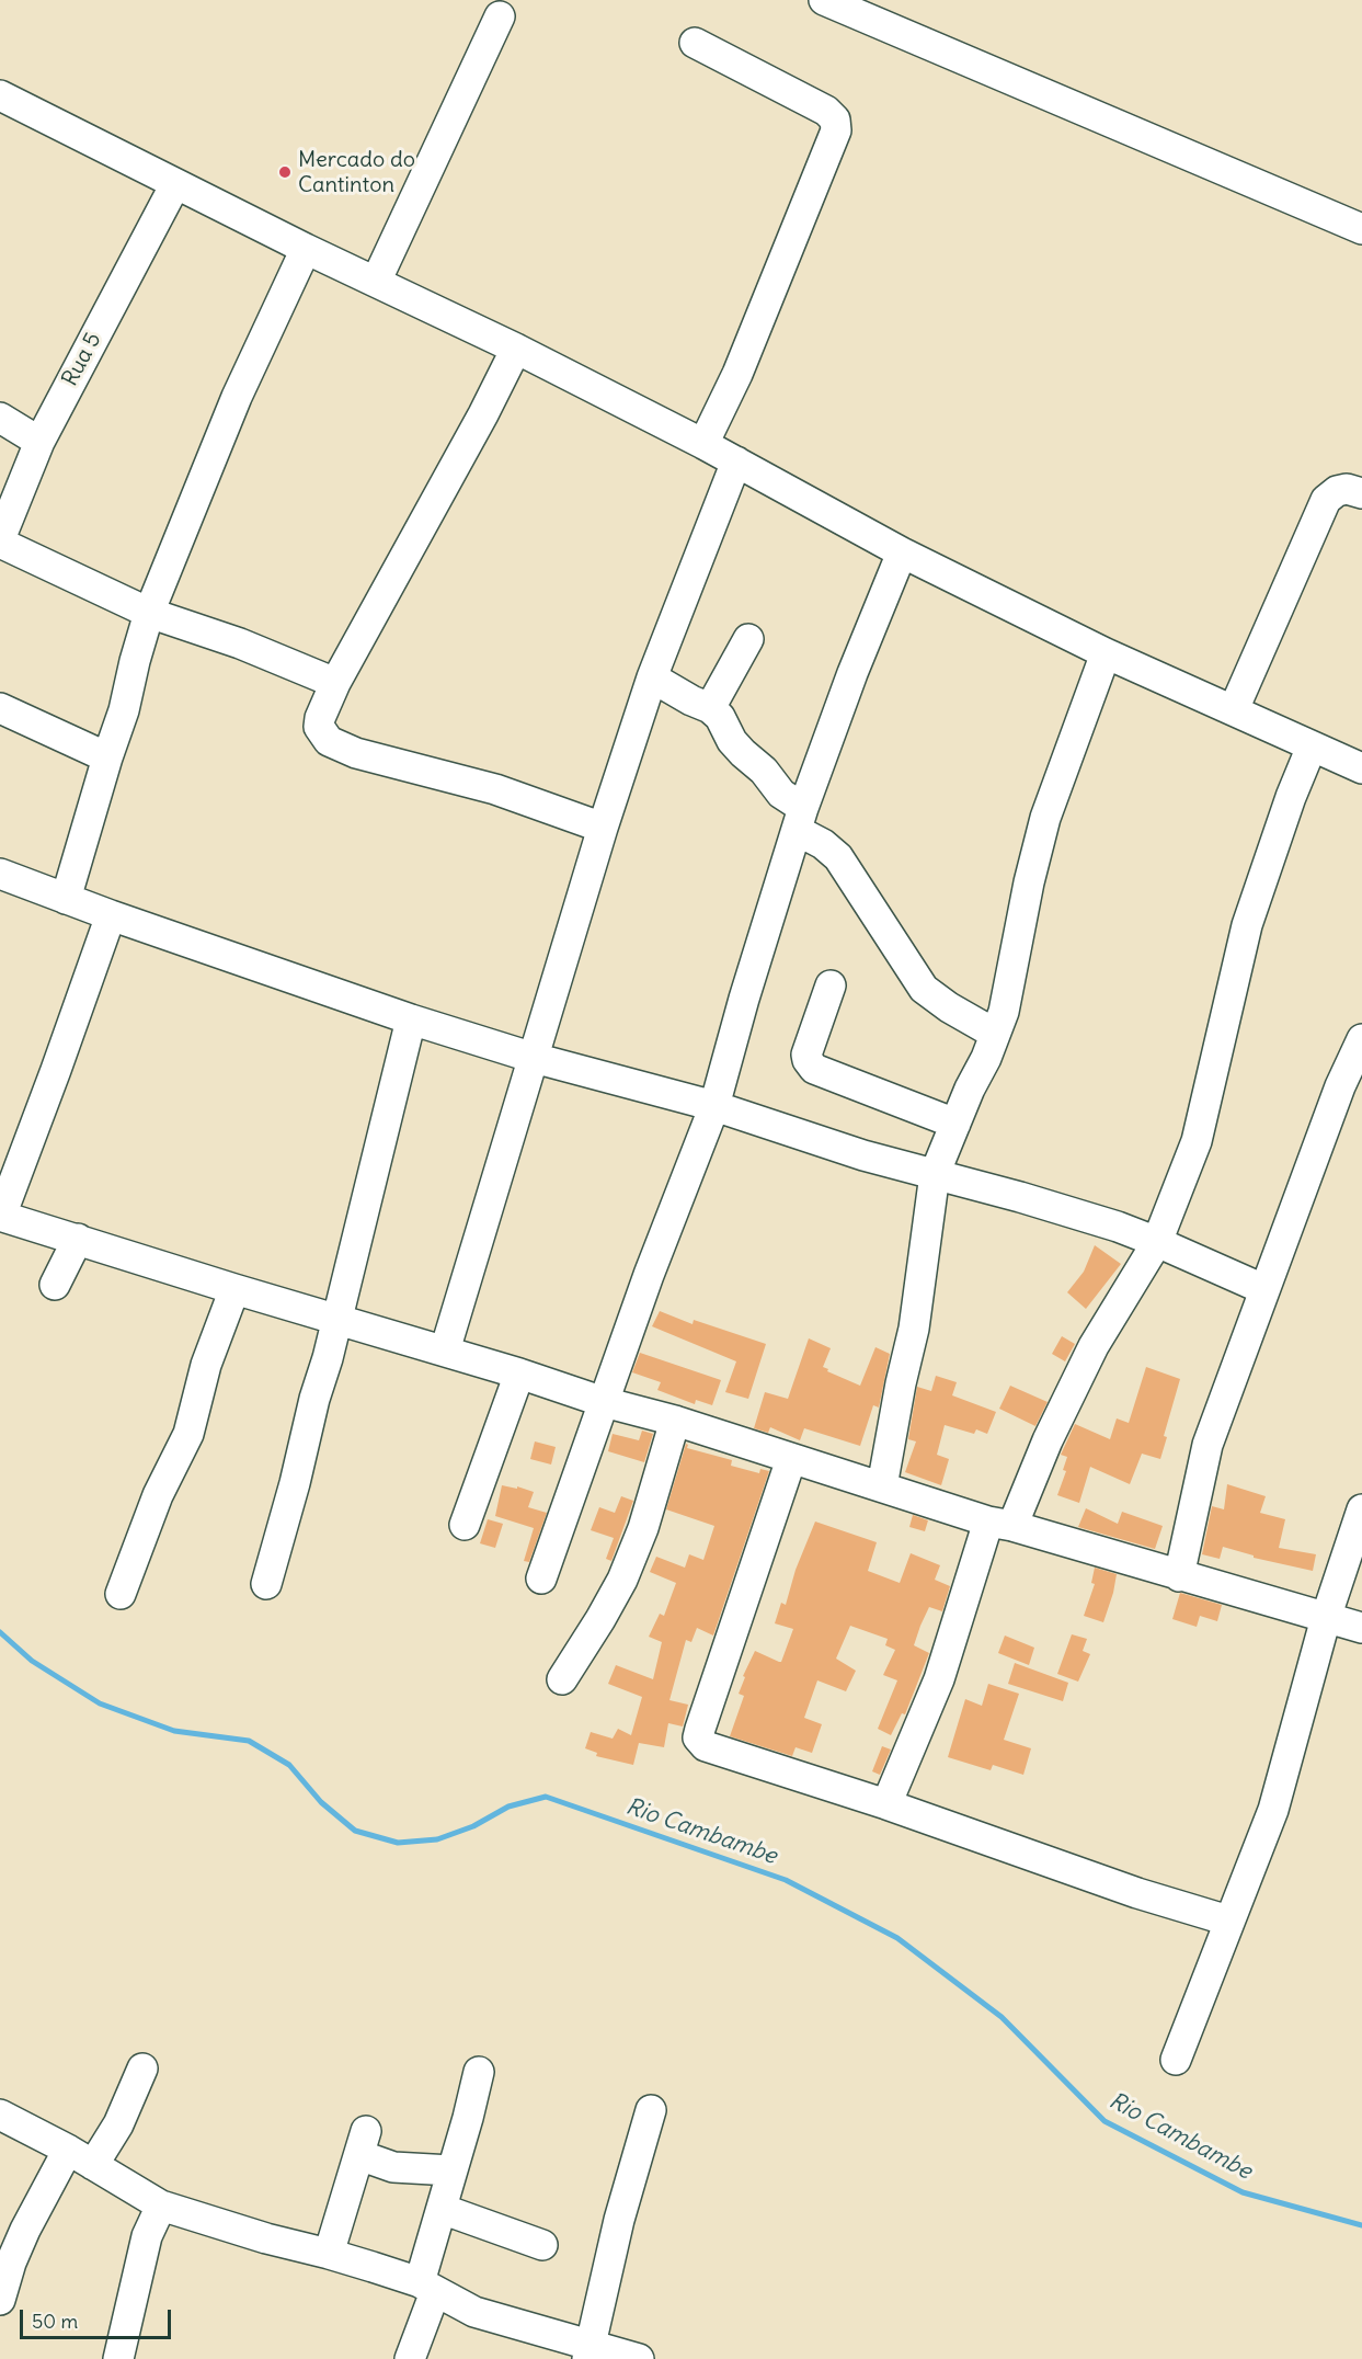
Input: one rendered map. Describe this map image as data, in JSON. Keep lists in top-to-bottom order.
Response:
{
  "streets": {
    "street": ["Rua 5"]
  },
  "water": ["Rio Cambambe"],
  "places": ["Mercado do Cantinton"],
  "scale_bar": "50 m"
}
